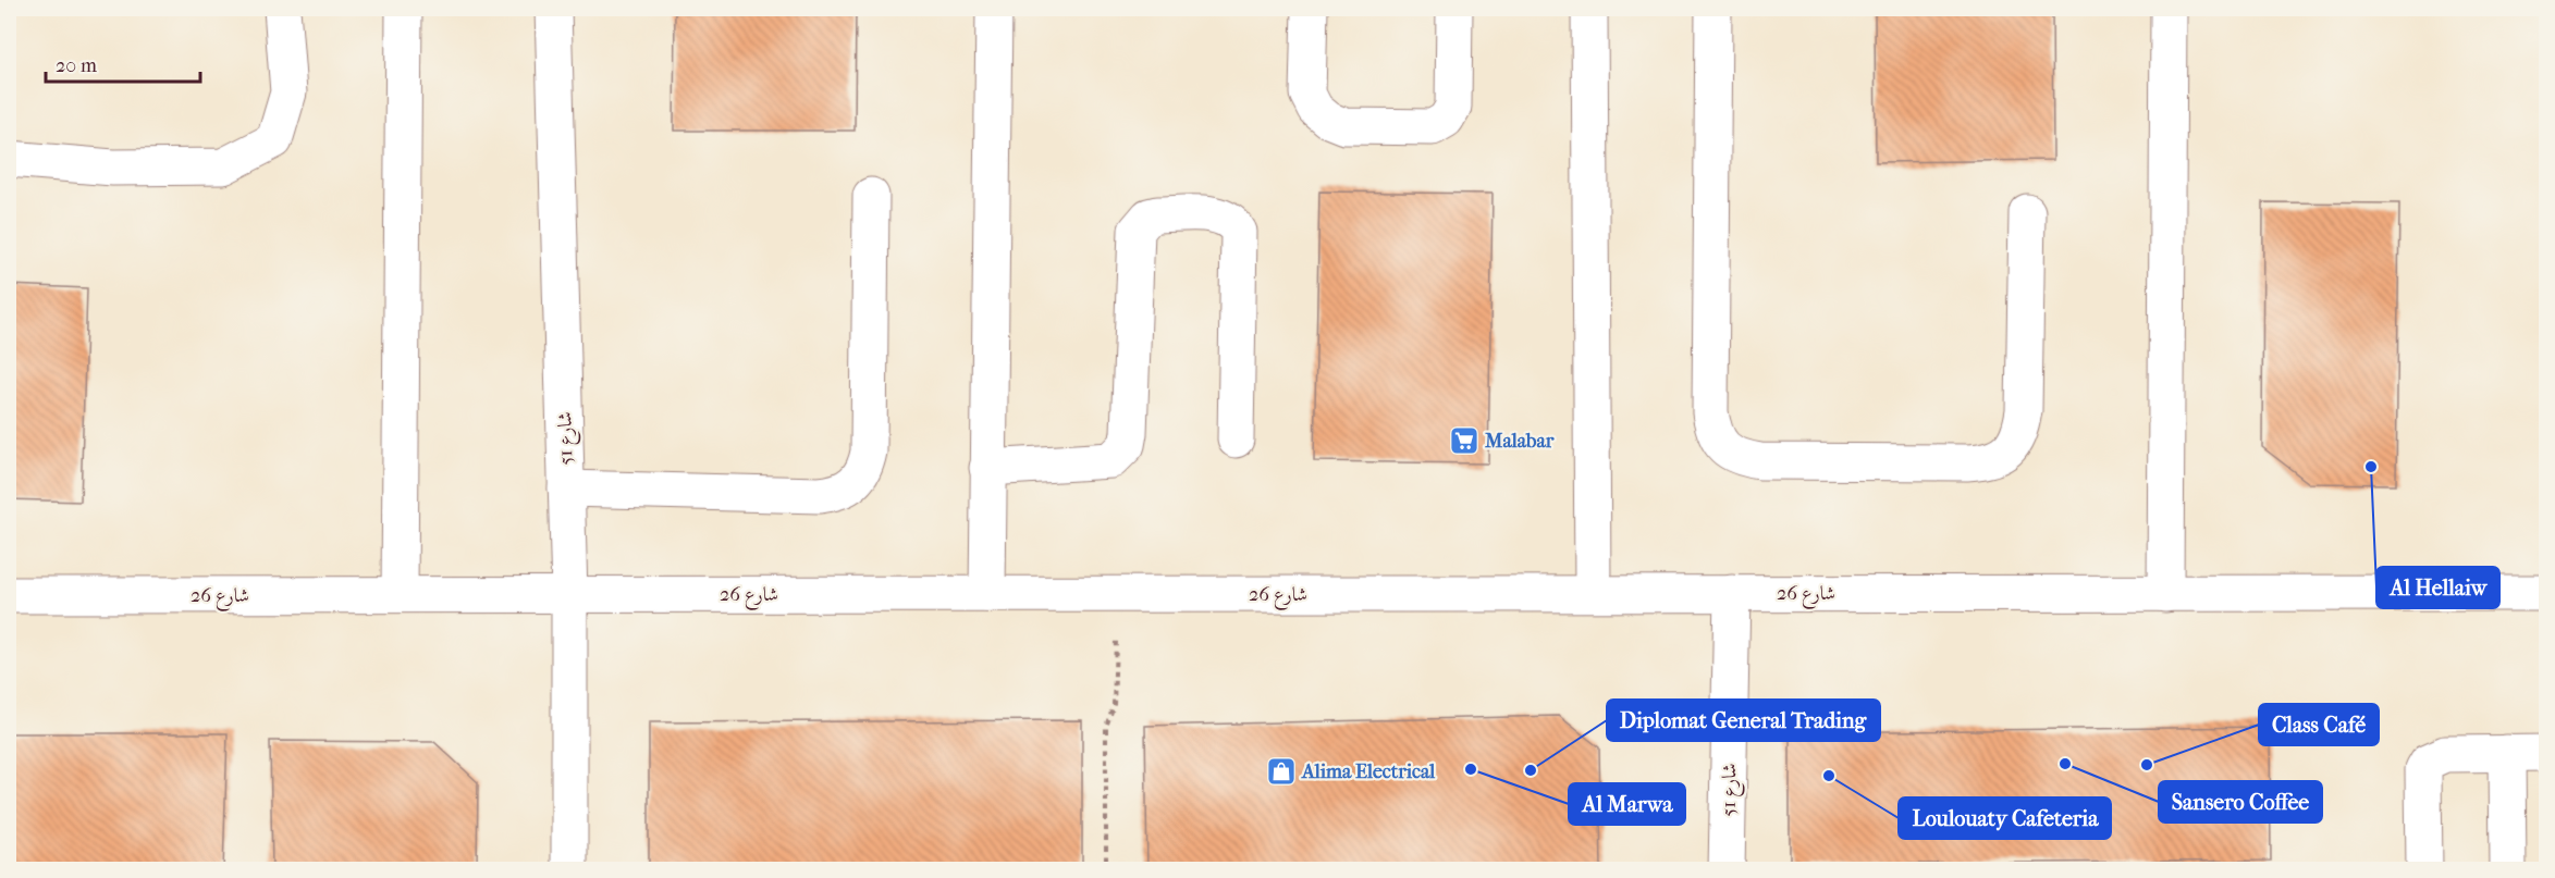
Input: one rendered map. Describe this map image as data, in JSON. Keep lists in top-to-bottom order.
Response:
{
  "streets": {
    "street": ["شارع 51", "شارع 26"]
  },
  "crossings": [
    ["شارع 51", "شارع 26"]
  ],
  "places": {
    "supermarket": ["Malabar"],
    "other": [
      "Al Hellaiw",
      "Sansero Coffee",
      "Class Café",
      "Al Marwa",
      "Diplomat General Trading",
      "Loulouaty Cafeteria"
    ],
    "shop": ["Alima Electrical"]
  },
  "scale_bar": "20 m"
}
